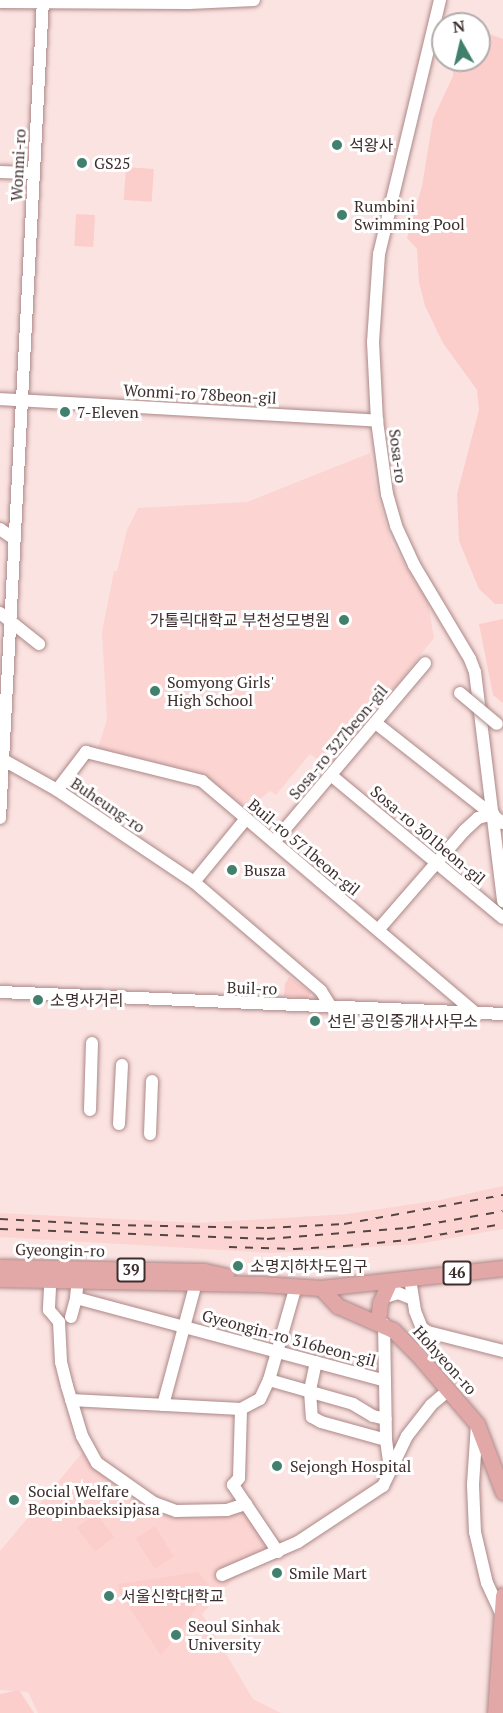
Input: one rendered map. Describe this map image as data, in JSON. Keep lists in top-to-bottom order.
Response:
{
  "streets": {
    "main road": [
      "Gyeongin-ro",
      "39",
      "46",
      "Hohyeon-ro"
    ],
    "street": [
      "Wonmi-ro",
      "Wonmi-ro 78beon-gil",
      "Sosa-ro",
      "Sosa-ro 327beon-gil",
      "Buheung-ro",
      "Sosa-ro 301beon-gil",
      "Buil-ro 571beon-gil",
      "Buil-ro",
      "Gyeongin-ro 316beon-gil"
    ]
  },
  "crossings": [
    ["Wonmi-ro", "Wonmi-ro 78beon-gil"],
    ["Wonmi-ro", "Buheung-ro"],
    ["Wonmi-ro 78beon-gil", "Sosa-ro"],
    ["Sosa-ro 327beon-gil", "Sosa-ro 301beon-gil"],
    ["Sosa-ro 327beon-gil", "Buil-ro 571beon-gil"],
    ["Buheung-ro", "Buil-ro 571beon-gil"],
    ["Buheung-ro", "Buil-ro"],
    ["Buil-ro 571beon-gil", "Buil-ro"],
    ["Gyeongin-ro", "Gyeongin-ro 316beon-gil"],
    ["Gyeongin-ro", "Hohyeon-ro"]
  ],
  "places": [
    "석왕사",
    "GS25",
    "Rumbini Swimming Pool",
    "7-Eleven",
    "가톨릭대학교 부천성모병원",
    "Somyong Girls' High School",
    "Busza",
    "소명사거리",
    "선린 공인중개사사무소",
    "소명지하차도입구",
    "Sejongh Hospital",
    "Social Welfare Beopinbaeksipjasa",
    "Smile Mart",
    "서울신학대학교",
    "Seoul Sinhak University"
  ],
  "north": "top"
}
